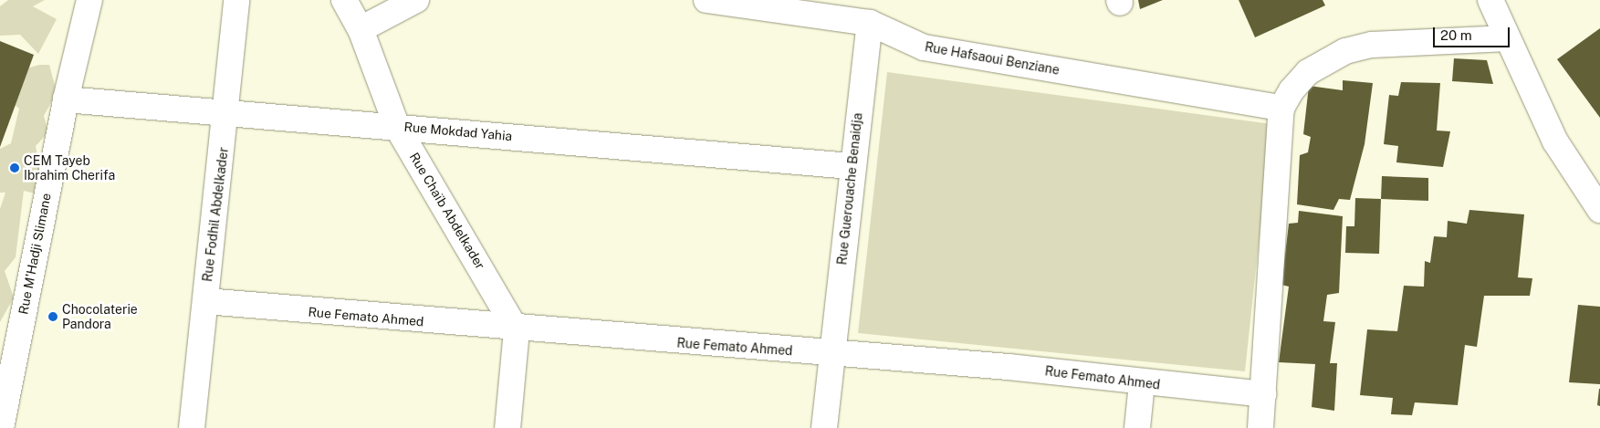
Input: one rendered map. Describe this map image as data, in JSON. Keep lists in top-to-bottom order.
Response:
{
  "streets": {
    "street": [
      "Rue Hafsaoui Benziane",
      "Rue Mokdad Yahia",
      "Rue Guerouache Benaidja",
      "Rue Chaïb Abdelkader",
      "Rue Fodhil Abdelkader",
      "Rue M'Hadji Slimane",
      "Rue Femato Ahmed"
    ]
  },
  "crossings": [
    ["Rue Hafsaoui Benziane", "Rue Guerouache Benaidja"],
    ["Rue Mokdad Yahia", "Rue Guerouache Benaidja"],
    ["Rue Mokdad Yahia", "Rue Chaïb Abdelkader"],
    ["Rue Mokdad Yahia", "Rue Fodhil Abdelkader"],
    ["Rue Mokdad Yahia", "Rue M'Hadji Slimane"],
    ["Rue Guerouache Benaidja", "Rue Femato Ahmed"],
    ["Rue Chaïb Abdelkader", "Rue Femato Ahmed"],
    ["Rue Fodhil Abdelkader", "Rue Femato Ahmed"]
  ],
  "places": ["CEM Tayeb Ibrahim Cherifa", "Chocolaterie Pandora"],
  "scale_bar": "20 m"
}
